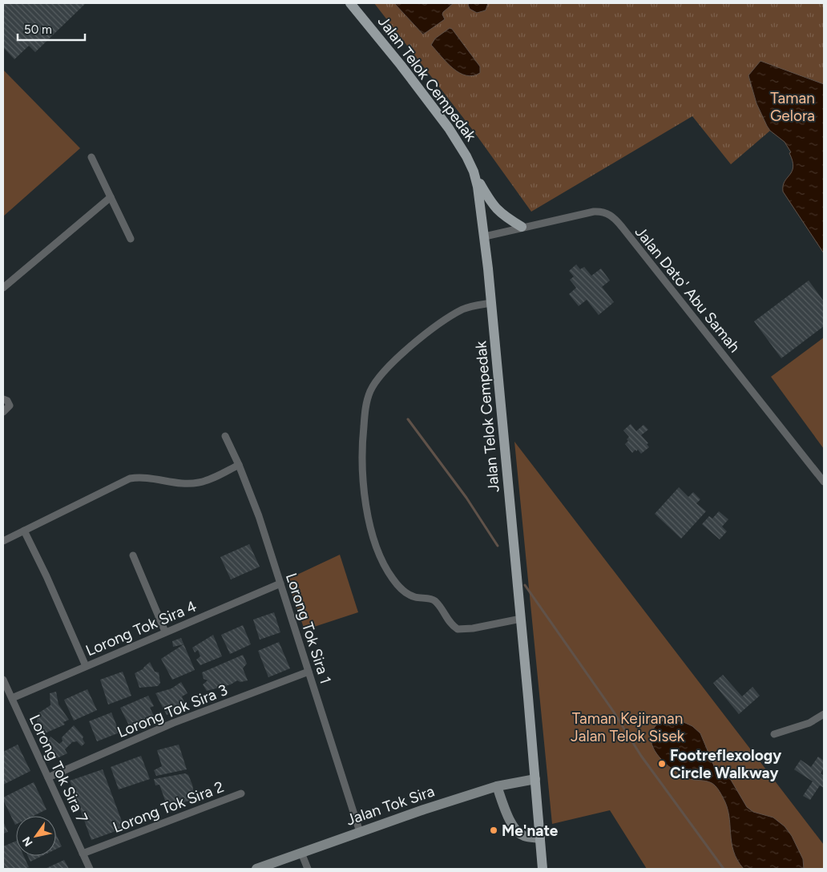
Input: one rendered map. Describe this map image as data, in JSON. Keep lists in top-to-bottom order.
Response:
{
  "streets": {
    "main road": ["Jalan Telok Cempedak"],
    "street": [
      "Jalan Dato' Abu Samah",
      "Lorong Tok Sira 4",
      "Lorong Tok Sira 1",
      "Lorong Tok Sira 3",
      "Lorong Tok Sira 7",
      "Jalan Tok Sira",
      "Lorong Tok Sira 2"
    ]
  },
  "crossings": [
    ["Jalan Telok Cempedak", "Jalan Dato' Abu Samah"],
    ["Jalan Telok Cempedak", "Jalan Tok Sira"],
    ["Lorong Tok Sira 4", "Lorong Tok Sira 1"],
    ["Lorong Tok Sira 4", "Lorong Tok Sira 7"],
    ["Lorong Tok Sira 1", "Lorong Tok Sira 3"],
    ["Lorong Tok Sira 1", "Jalan Tok Sira"],
    ["Lorong Tok Sira 3", "Lorong Tok Sira 7"],
    ["Lorong Tok Sira 7", "Lorong Tok Sira 2"]
  ],
  "parks": ["Taman Gelora", "Taman Kejiranan Jalan Telok Sisek"],
  "places": ["Footreflexology Circle Walkway", "Me'nate"],
  "scale_bar": "50 m",
  "north": "bottom left"
}
